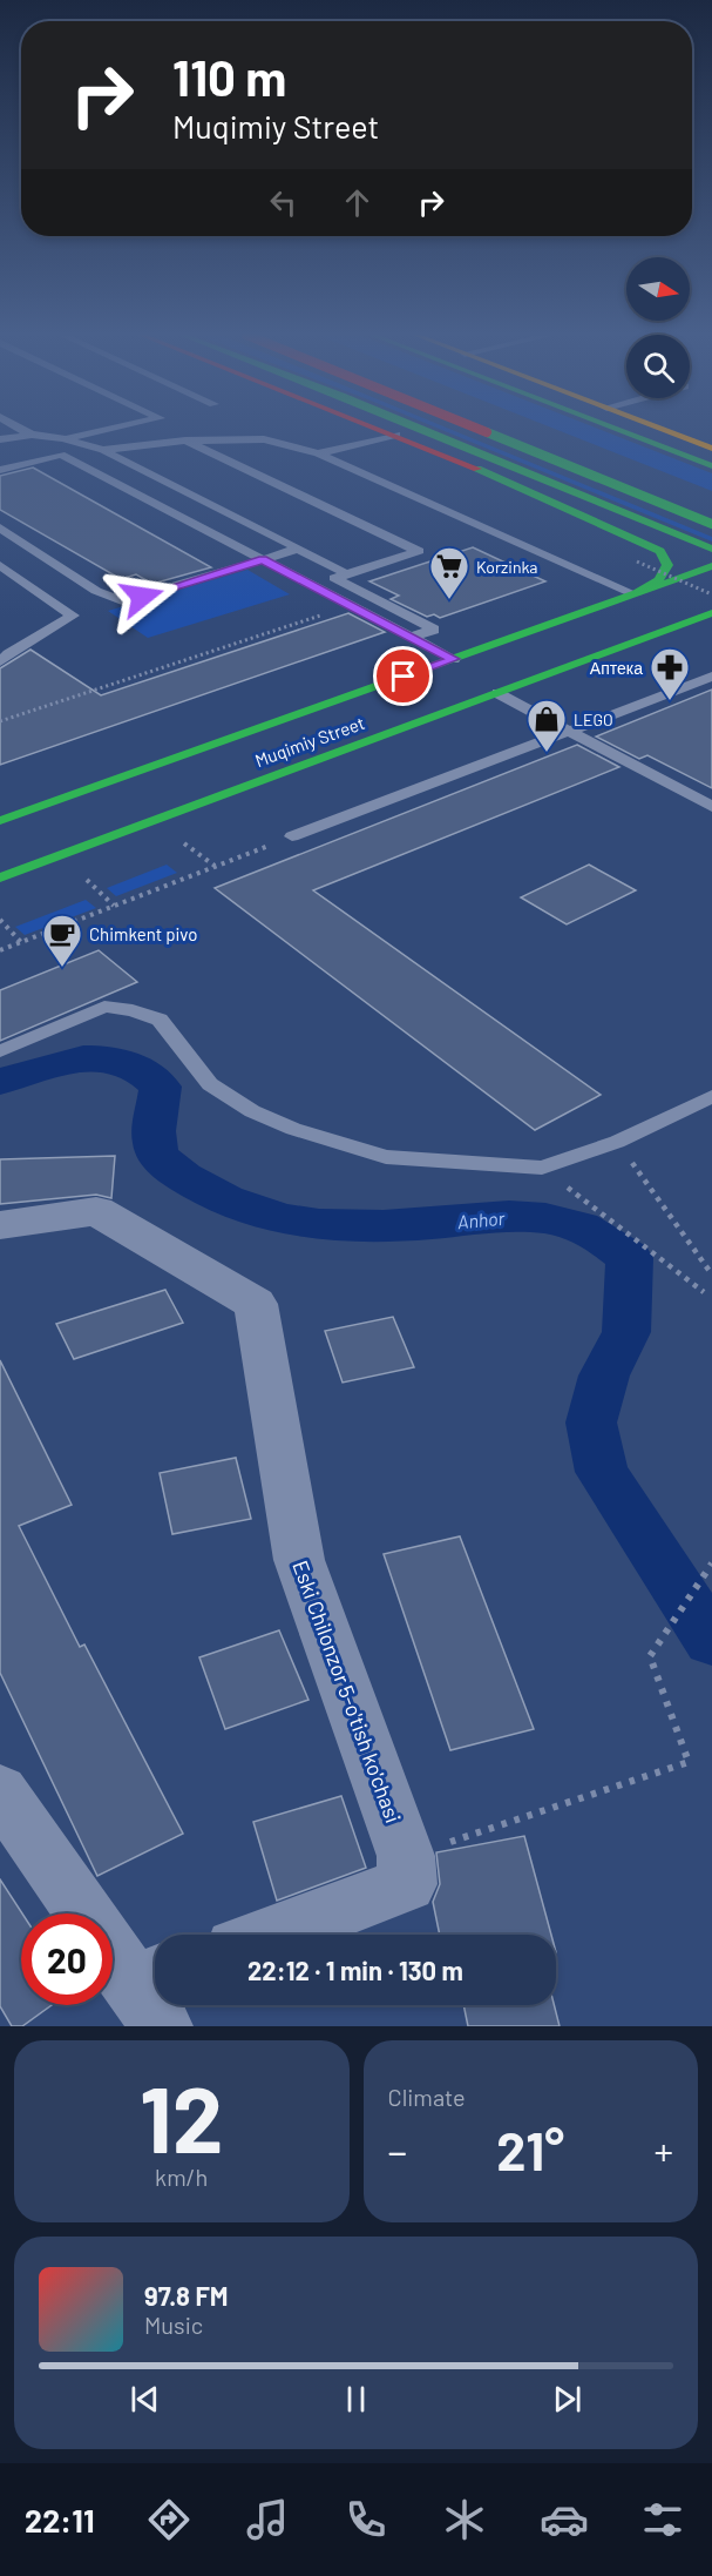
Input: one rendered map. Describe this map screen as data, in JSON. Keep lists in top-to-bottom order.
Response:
{
  "streets": {
    "main road": ["Muqimiy Street"],
    "street": ["Eski Chilonzor 5-o'tish ko'chasi"]
  },
  "water": ["Anhor"],
  "places": {
    "supermarket": ["Korzinka"],
    "pharmacy": ["Аптека"],
    "shop": ["LEGO"],
    "cafe": ["Chimkent pivo"]
  },
  "north": "right",
  "page": {
    "turn": ["110 m", "Muqimiy Street"],
    "limit": "20",
    "trip": "22:12 · 1 min · 130 m",
    "tile": [
      ["12", "km/h"],
      "Climate"
    ],
    "heat": ["−", "21°", "+"],
    "song": ["97.8 FM", "Music"],
    "tabs": "22:11"
  }
}
